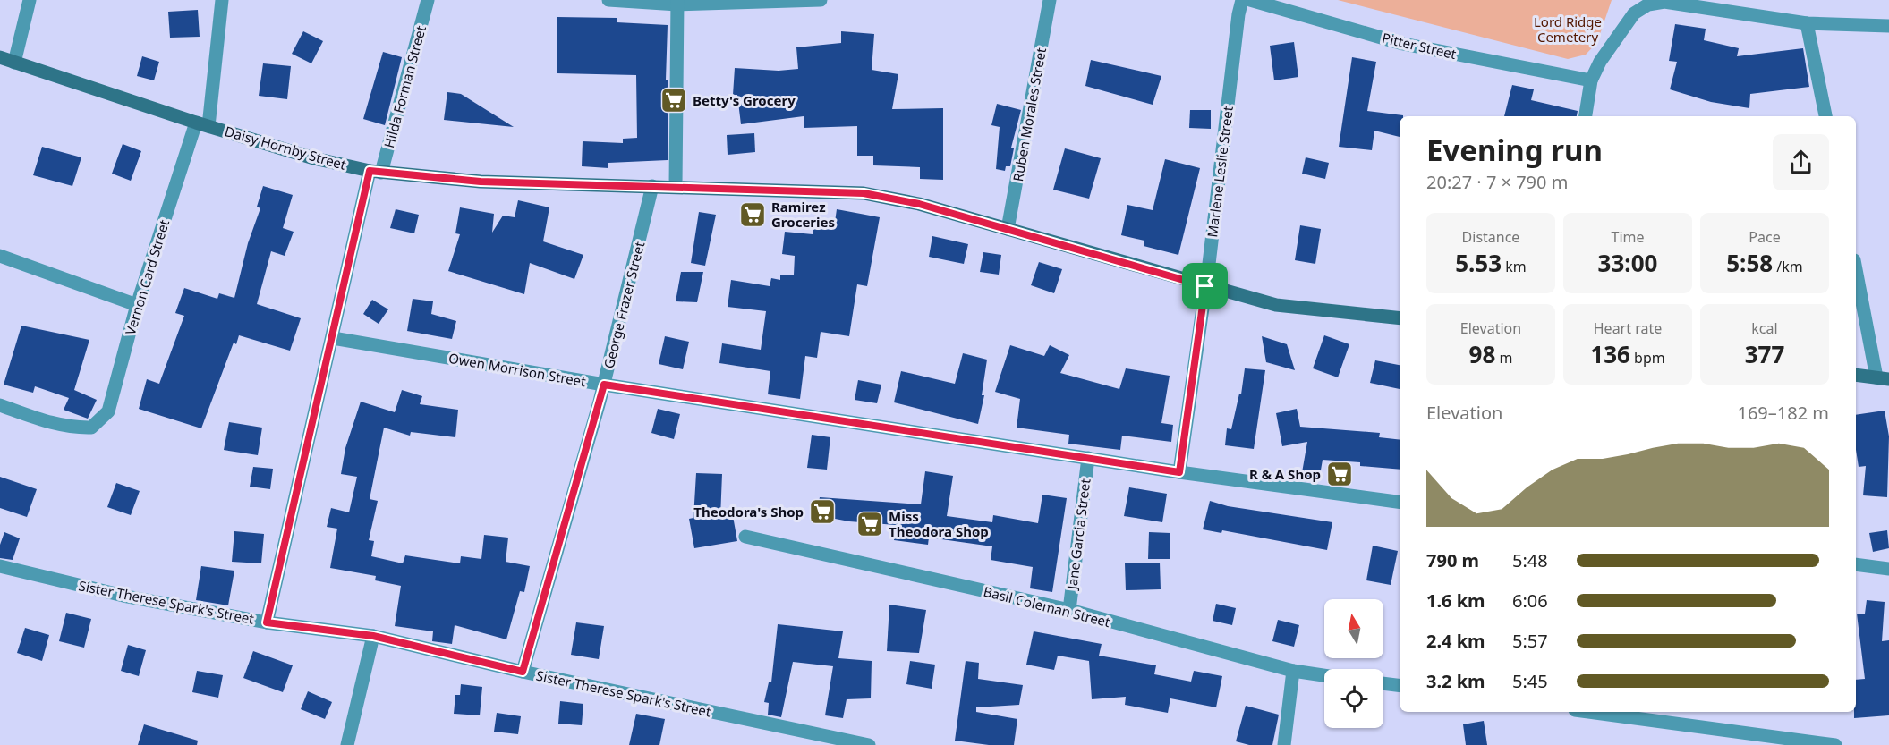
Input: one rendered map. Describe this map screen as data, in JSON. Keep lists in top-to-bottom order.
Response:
{
  "streets": {
    "street": [
      "Pitter Street",
      "Hilda Forman Street",
      "Ruben Morales Street",
      "Daisy Hornby Street",
      "Marlene Leslie Street",
      "Vernon Card Street",
      "George Frazer Street",
      "Owen Morrison Street",
      "Jane Garcia Street",
      "Sister Therese Spark's Street",
      "Basil Coleman Street"
    ]
  },
  "crossings": [
    ["Hilda Forman Street", "Daisy Hornby Street"],
    ["Hilda Forman Street", "Owen Morrison Street"],
    ["Hilda Forman Street", "Sister Therese Spark's Street"],
    ["Ruben Morales Street", "Daisy Hornby Street"],
    ["Daisy Hornby Street", "Marlene Leslie Street"],
    ["Daisy Hornby Street", "Vernon Card Street"],
    ["Daisy Hornby Street", "George Frazer Street"],
    ["Marlene Leslie Street", "Owen Morrison Street"],
    ["George Frazer Street", "Owen Morrison Street"],
    ["George Frazer Street", "Sister Therese Spark's Street"],
    ["Owen Morrison Street", "Jane Garcia Street"],
    ["Jane Garcia Street", "Basil Coleman Street"]
  ],
  "parks": ["Lord Ridge Cemetery"],
  "places": {
    "supermarket": [
      "Betty's Grocery",
      "Ramirez Groceries",
      "R & A Shop",
      "Theodora's Shop",
      "Miss Theodora Shop"
    ]
  },
  "north": "top",
  "page": {
    "heading": ["Evening run", "20:27 · 7 × 790 m"],
    "stats": [
      ["Distance", "5.53 km"],
      ["Time", "33:00"],
      ["Pace", "5:58 /km"],
      ["Elevation", "98 m"],
      ["Heart rate", "136 bpm"],
      ["kcal", "377"]
    ],
    "chart": ["Elevation", "169–182 m"],
    "list": [
      {
        "name": "790 m",
        "note": "5:48"
      },
      {
        "name": "1.6 km",
        "note": "6:06"
      },
      {
        "name": "2.4 km",
        "note": "5:57"
      },
      {
        "name": "3.2 km",
        "note": "5:45"
      }
    ]
  }
}
